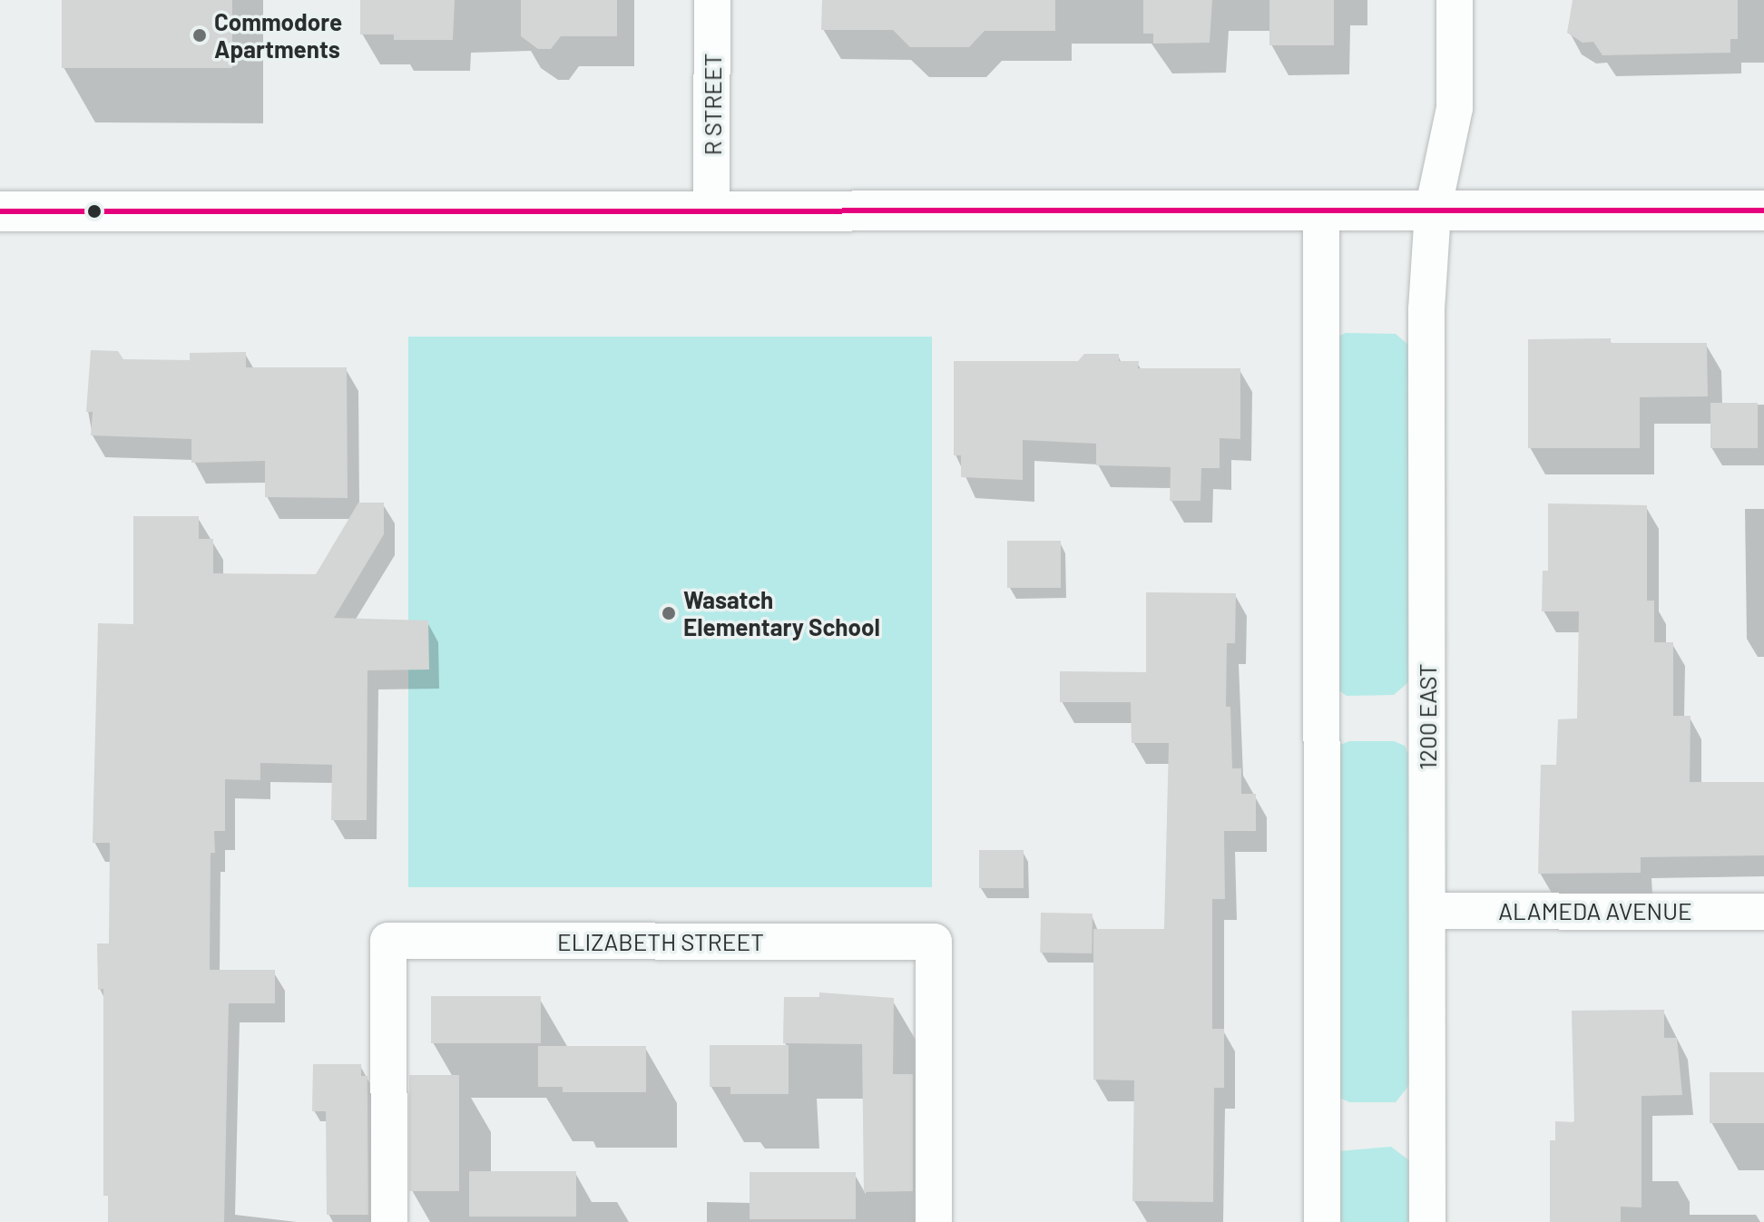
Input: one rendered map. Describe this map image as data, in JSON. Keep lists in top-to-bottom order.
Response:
{
  "streets": {
    "street": [
      "R STREET",
      "1200 EAST",
      "ALAMEDA AVENUE",
      "ELIZABETH STREET"
    ]
  },
  "crossings": [
    ["1200 EAST", "ALAMEDA AVENUE"]
  ],
  "places": ["Commodore Apartments", "Wasatch Elementary School"]
}
